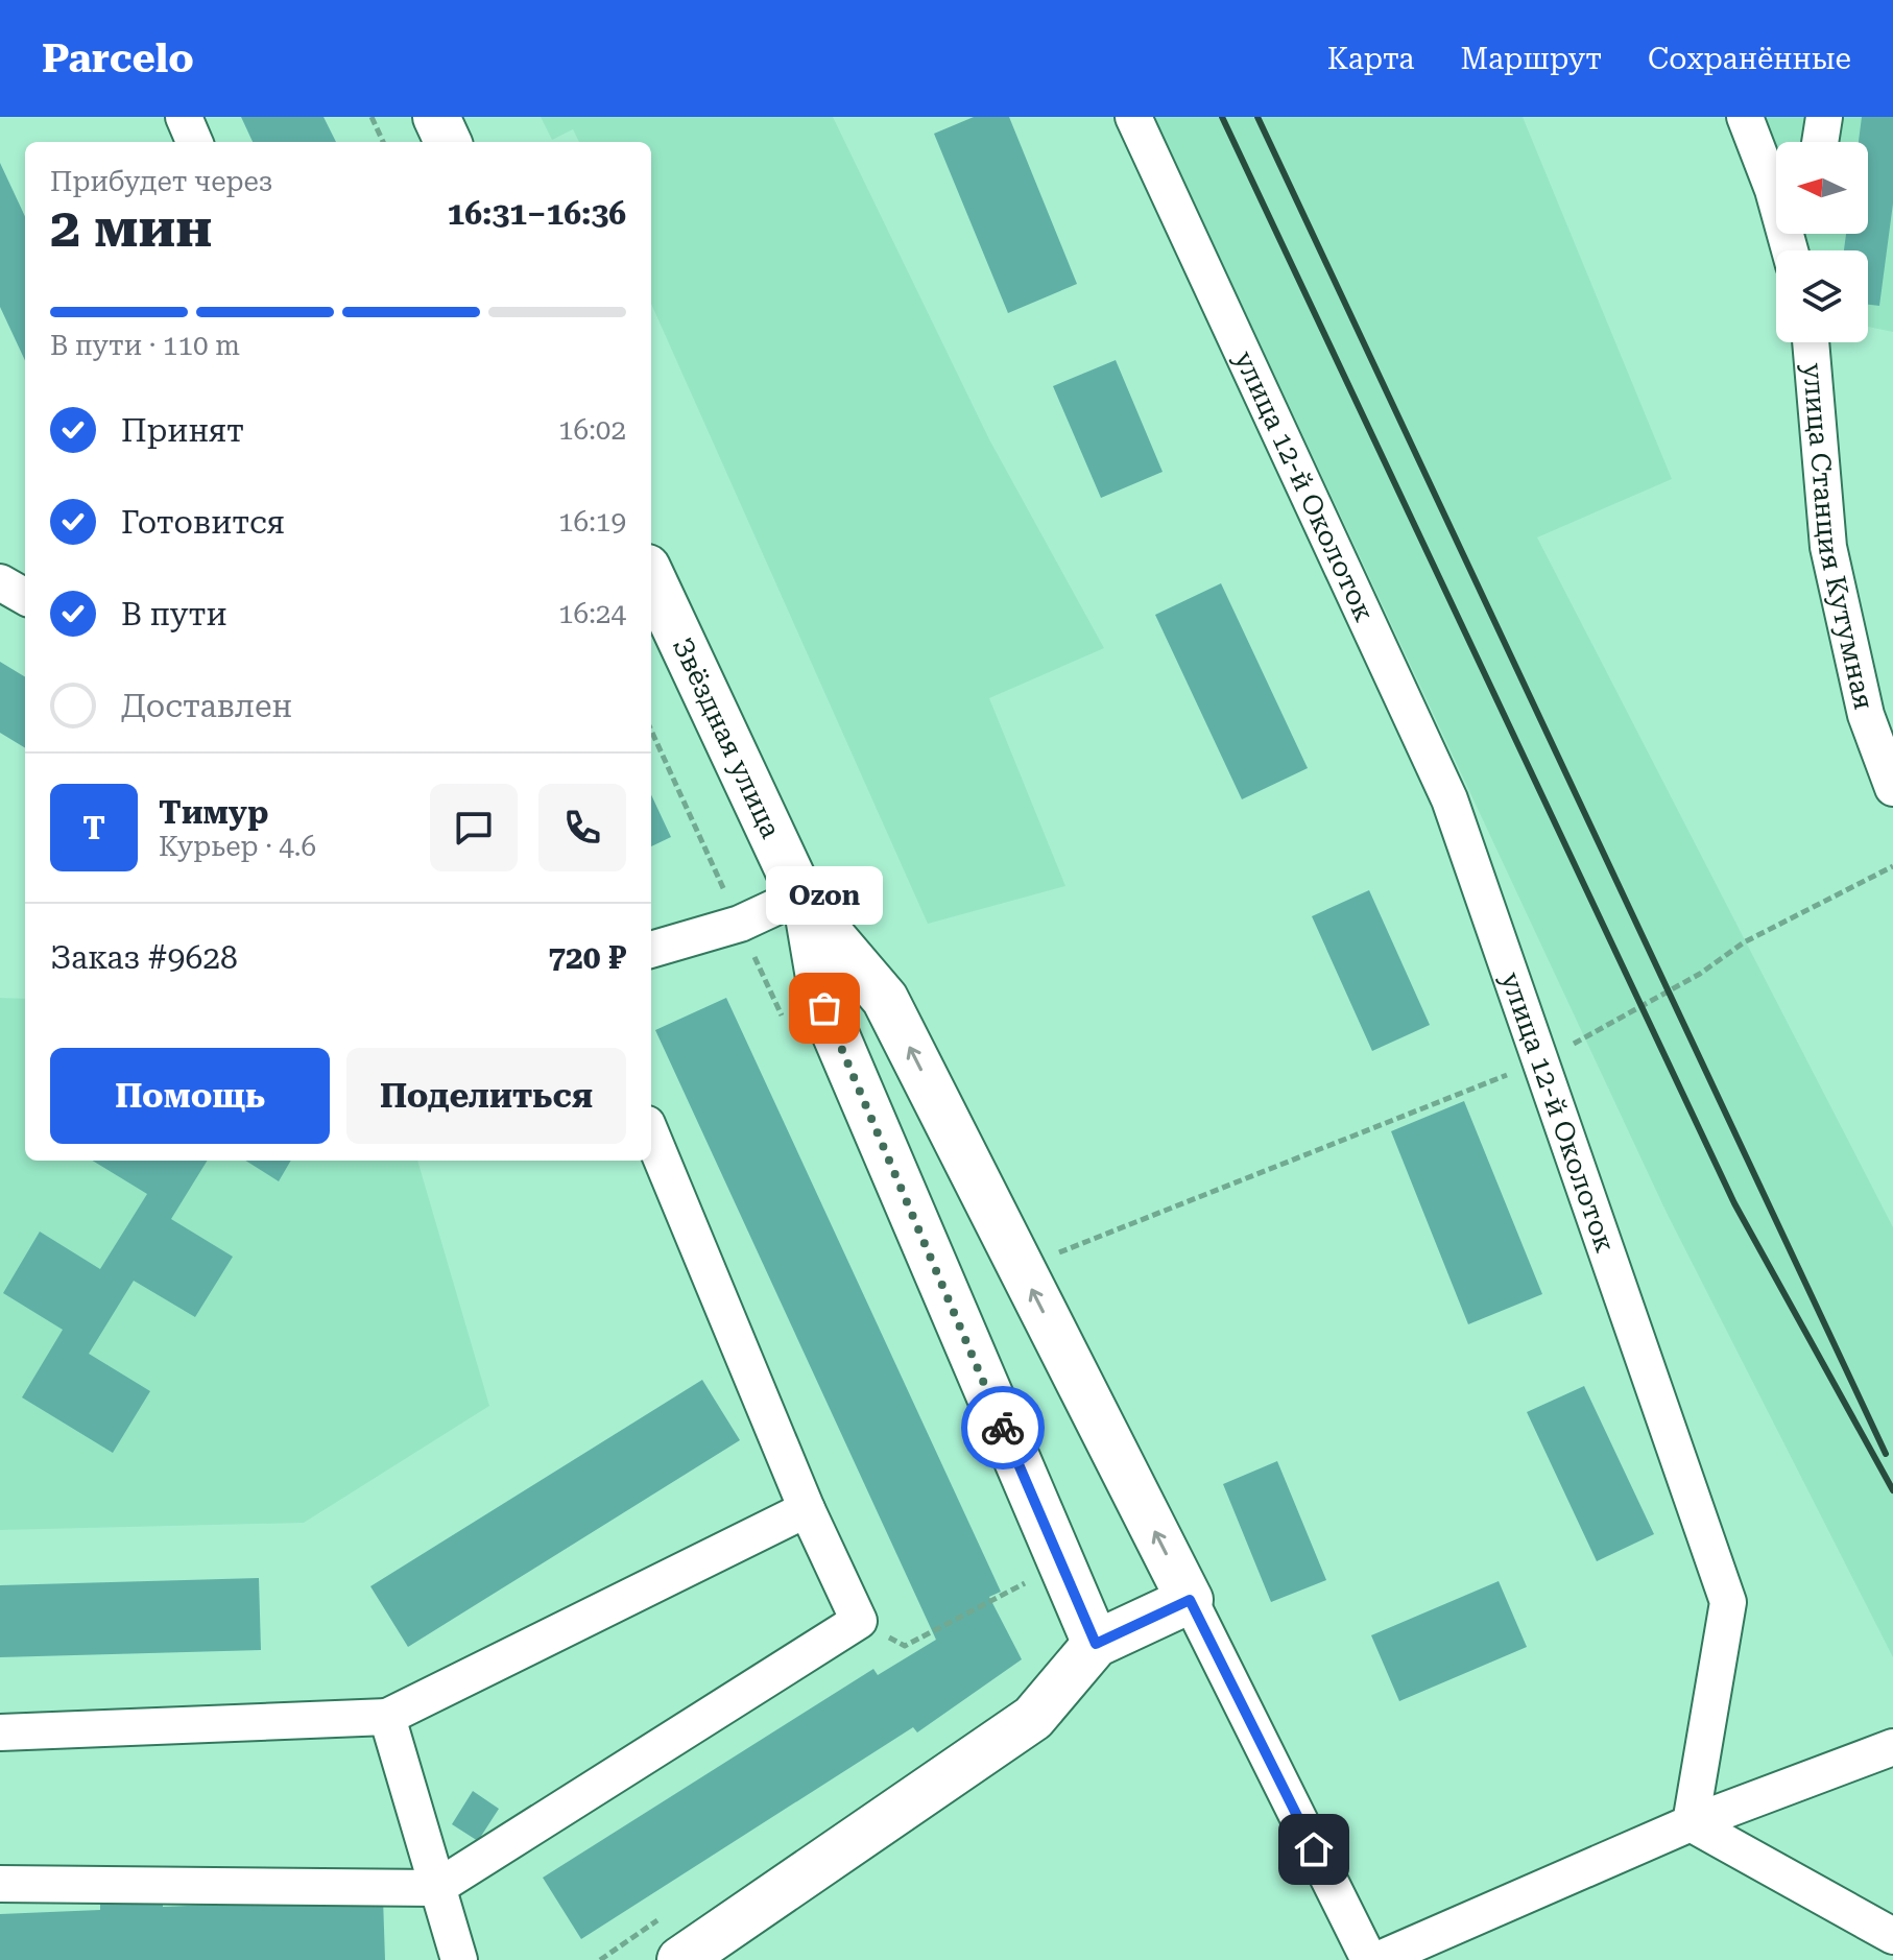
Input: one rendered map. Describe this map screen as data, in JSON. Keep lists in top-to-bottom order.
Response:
{
  "streets": {
    "main road": ["Звёздная улица"],
    "street": ["улица 12-й Околоток", "улица Станция Кутумная"]
  },
  "places": ["Ozon"],
  "north": "left",
  "page": {
    "header": "Parcelo",
    "nav": ["Карта", "Маршрут", "Сохранённые"],
    "heading": ["2 мин", "Прибудет через", "16:31–16:36"],
    "panel": [
      "Тимур",
      "Курьер · 4.6",
      "Заказ #9628",
      "720 ₽"
    ],
    "bar": "В пути · 110 m",
    "list": [
      ["Принят", "16:02"],
      ["Готовится", "16:19"],
      ["В пути", "16:24"],
      "Доставлен"
    ],
    "round": "Т",
    "bubble": "Ozon",
    "buttons": ["Помощь", "Поделиться"]
  }
}
